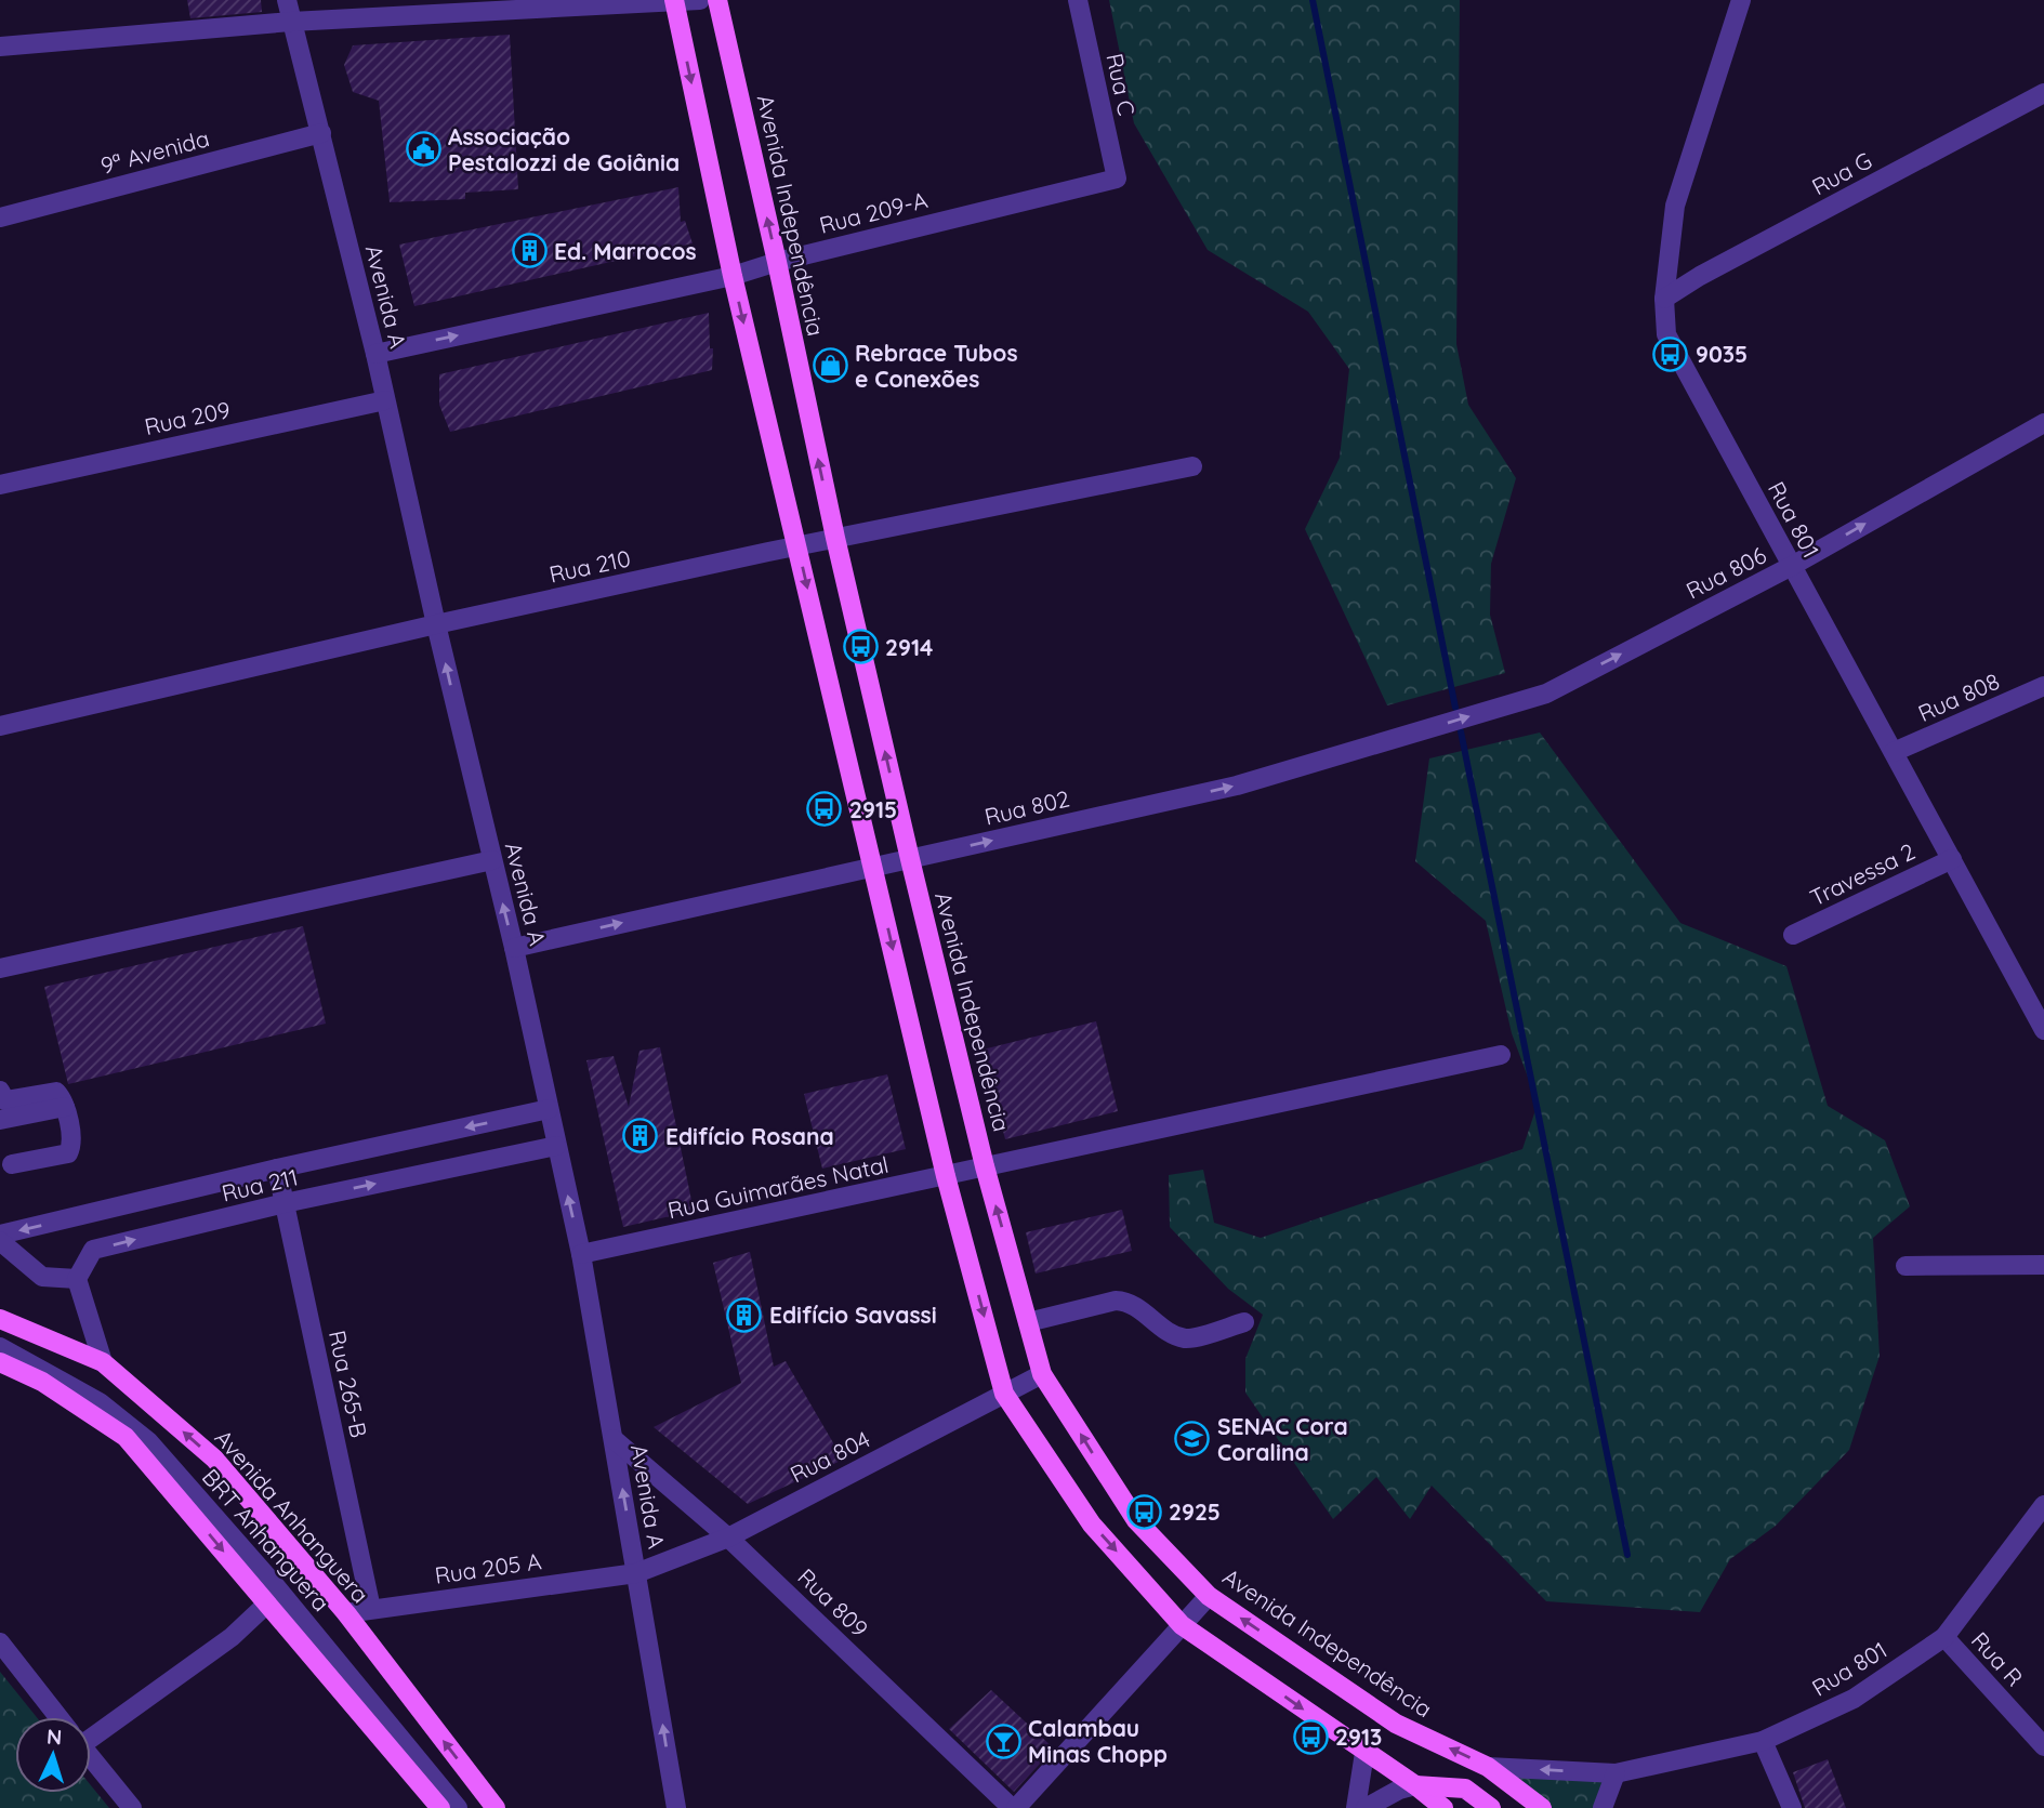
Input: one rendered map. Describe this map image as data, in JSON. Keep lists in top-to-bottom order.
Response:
{
  "streets": {
    "main road": ["Avenida Independência", "Avenida Anhanguera"],
    "street": [
      "Rua C",
      "9ª Avenida",
      "Rua G",
      "Rua 209-A",
      "Avenida A",
      "Rua 209",
      "Rua 801",
      "Rua 210",
      "Rua 806",
      "Rua 808",
      "Rua 802",
      "Travessa 2",
      "Rua 211",
      "Rua Guimarães Natal",
      "Rua 265-B",
      "Rua 804",
      "BRT Anhanguera",
      "Rua 205 A",
      "Rua 809",
      "Rua R"
    ]
  },
  "crossings": [
    ["Rua C", "Rua 209-A"],
    ["9ª Avenida", "Avenida A"],
    ["Rua G", "Rua 801"],
    ["Rua 209-A", "Avenida Independência"],
    ["Rua 209-A", "Avenida A"],
    ["Avenida Independência", "Rua 801"],
    ["Avenida Independência", "Rua 210"],
    ["Avenida Independência", "Rua 802"],
    ["Avenida Independência", "Rua Guimarães Natal"],
    ["Avenida Independência", "Rua 804"],
    ["Avenida A", "Rua 209"],
    ["Avenida A", "Rua 210"],
    ["Avenida A", "Rua 802"],
    ["Avenida A", "Rua 211"],
    ["Avenida A", "Rua Guimarães Natal"],
    ["Avenida A", "Rua 804"],
    ["Avenida A", "Rua 205 A"],
    ["Avenida A", "Rua 809"],
    ["Rua 801", "Rua 806"],
    ["Rua 801", "Rua 808"],
    ["Rua 801", "Travessa 2"],
    ["Rua 801", "Rua R"],
    ["Rua 806", "Rua 802"],
    ["Rua 211", "Rua 265-B"],
    ["Rua 265-B", "Rua 205 A"],
    ["Rua 804", "Rua 205 A"],
    ["Rua 804", "Rua 809"],
    ["Avenida Anhanguera", "Rua 205 A"]
  ],
  "one_way": [
    "Rua 209-A",
    "Avenida A",
    "Rua 806",
    "Rua 802"
  ],
  "places": {
    "public building": ["Associação Pestalozzi de Goiânia"],
    "building": ["Ed. Marrocos", "Edifício Rosana", "Edifício Savassi"],
    "bus stop": [
      "9035",
      "2914",
      "2915",
      "2925",
      "2913"
    ],
    "shop": ["Rebrace Tubos e Conexões"],
    "school or university": ["SENAC Cora Coralina"],
    "bar": ["Calambau Minas Chopp"]
  },
  "north": "top"
}
